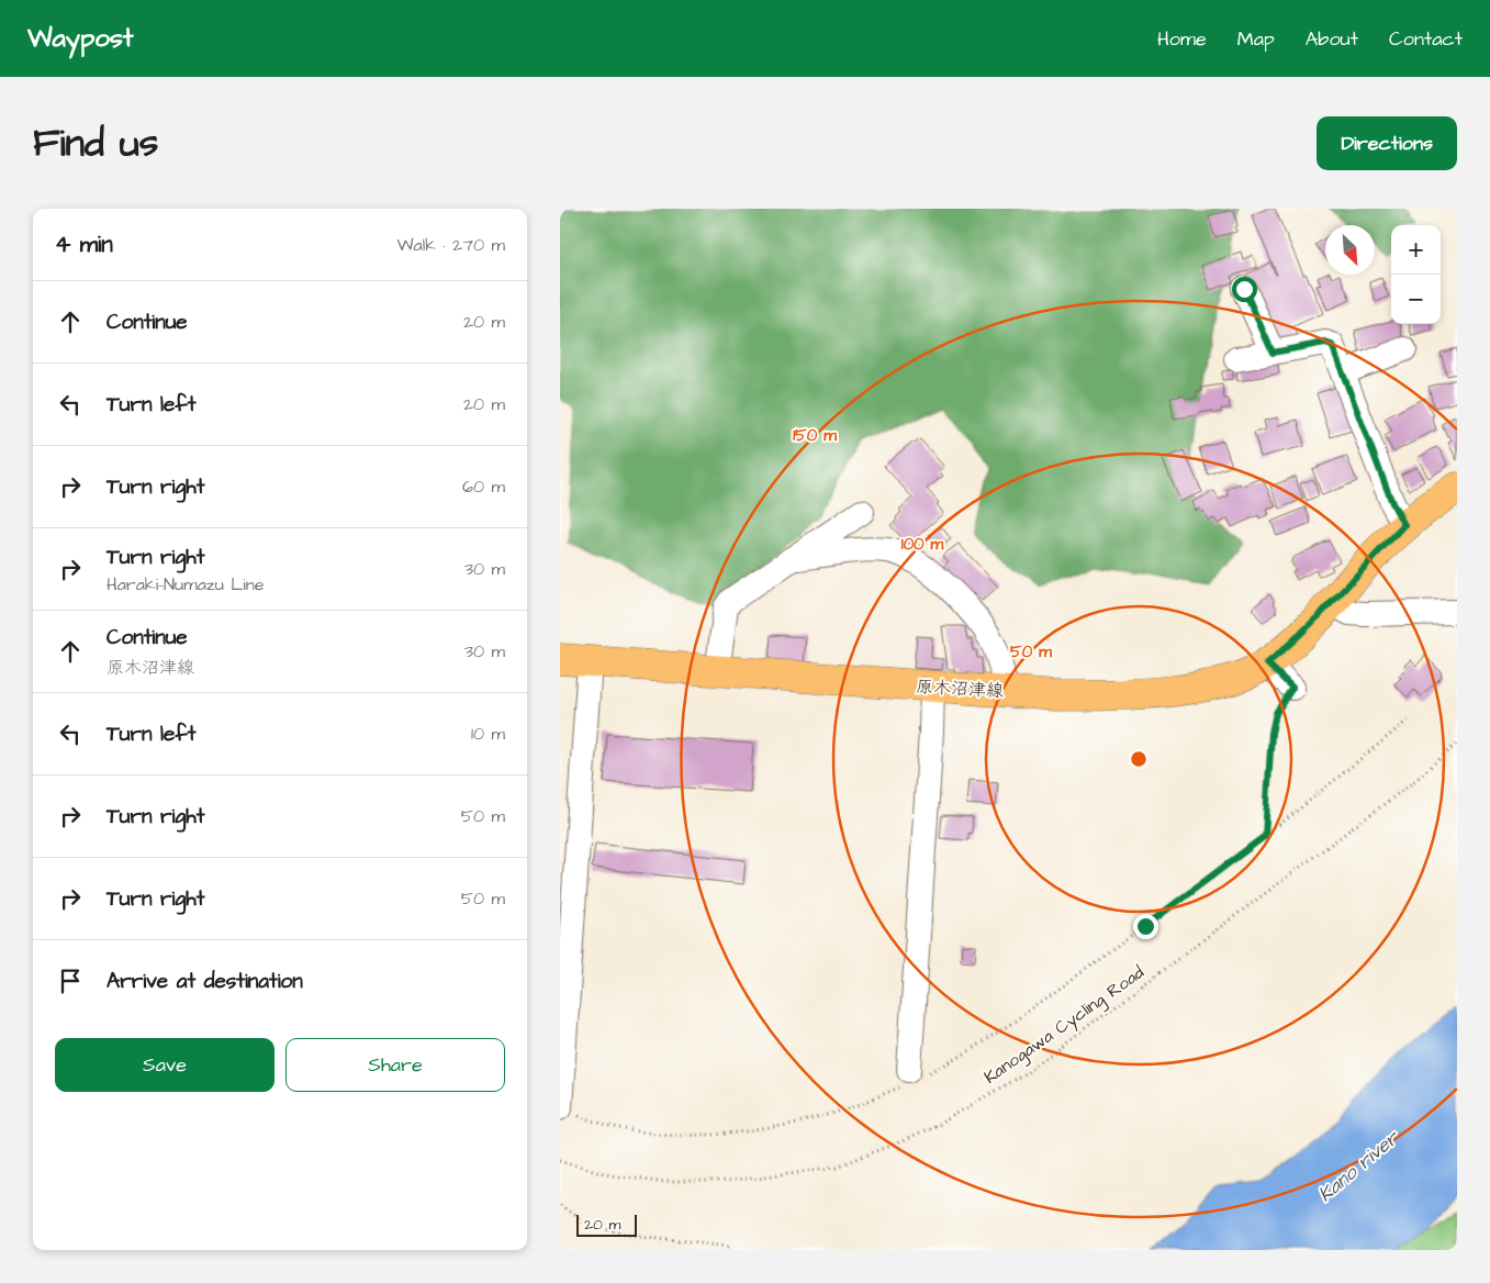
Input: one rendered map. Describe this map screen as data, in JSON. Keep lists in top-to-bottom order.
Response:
{
  "streets": {
    "main road": ["原木沼津線"],
    "path": ["Kanogawa Cycling Road"]
  },
  "water": ["Kano river"],
  "scale_bar": "20 m",
  "north": "bottom right",
  "page": {
    "header": "Waypost",
    "nav": [
      "Home",
      "Map",
      "About",
      "Contact"
    ],
    "title": "Find us",
    "buttons": [
      "Directions",
      ["Save", "Share"]
    ],
    "heading": ["4 min", "Walk · 270 m"],
    "map_buttons": ["+", "−"],
    "list": [
      ["Continue", "20 m"],
      ["Turn left", "20 m"],
      ["Turn right", "60 m"],
      ["Turn right", "Haraki-Numazu Line", "30 m"],
      ["Continue", "原木沼津線", "30 m"],
      ["Turn left", "10 m"],
      ["Turn right", "50 m"],
      ["Turn right", "50 m"],
      "Arrive at destination"
    ],
    "scale": "20 m"
  },
  "rings": ["150 m", "100 m", "50 m"]
}
